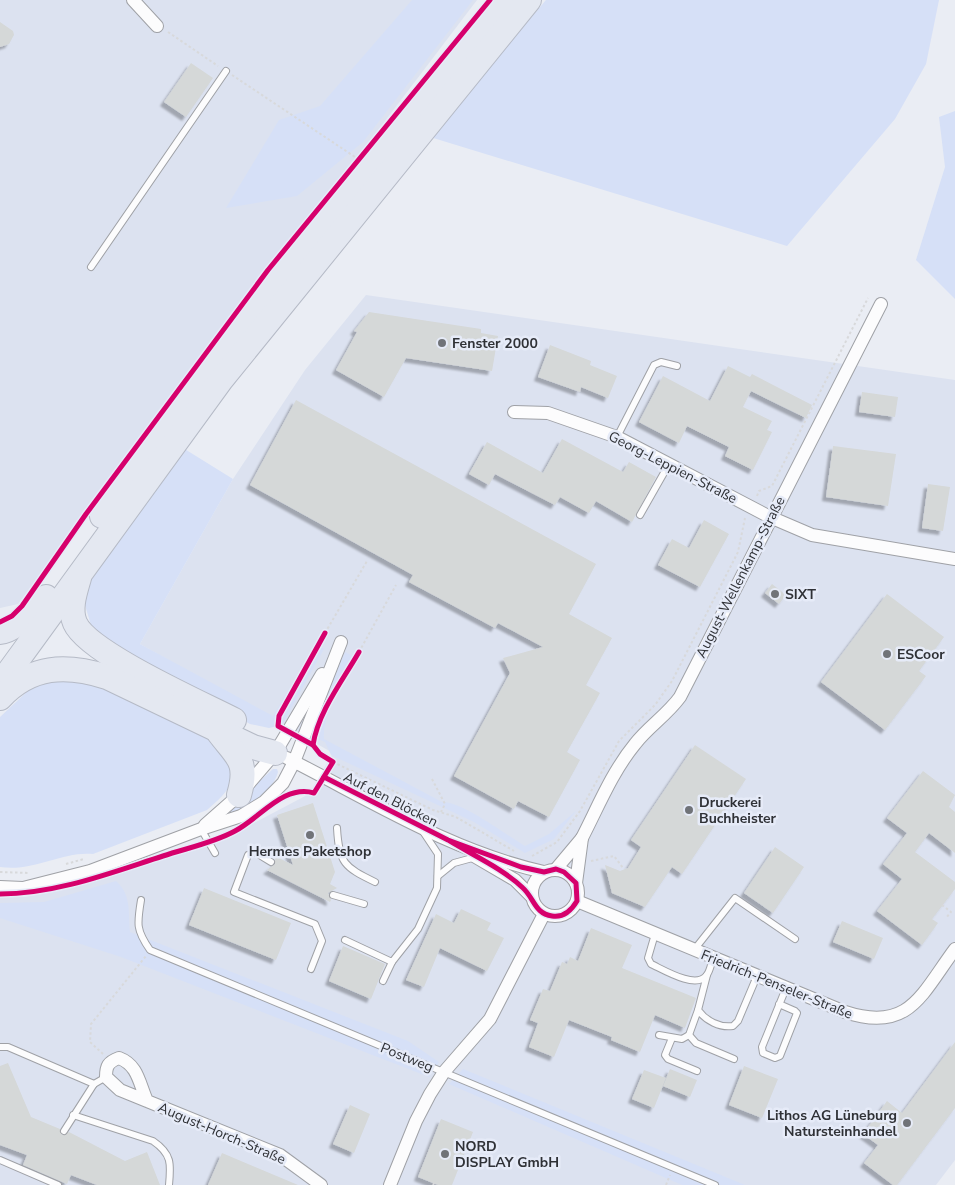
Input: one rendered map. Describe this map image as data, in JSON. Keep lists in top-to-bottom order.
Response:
{
  "streets": {
    "street": [
      "Georg-Leppien-Straße",
      "August-Wellenkamp-Straße",
      "Auf den Blöcken",
      "Friedrich-Penseler-Straße",
      "August-Horch-Straße"
    ],
    "lane": ["Postweg"]
  },
  "crossings": [
    ["Georg-Leppien-Straße", "August-Wellenkamp-Straße"],
    ["August-Wellenkamp-Straße", "Auf den Blöcken"],
    ["August-Wellenkamp-Straße", "Friedrich-Penseler-Straße"],
    ["Auf den Blöcken", "Friedrich-Penseler-Straße"]
  ],
  "places": [
    "Fenster 2000",
    "SIXT",
    "ESCoor",
    "Druckerei Buchheister",
    "Hermes Paketshop",
    "Lithos AG Lüneburg Natursteinhandel",
    "NORD DISPLAY GmbH"
  ]
}
